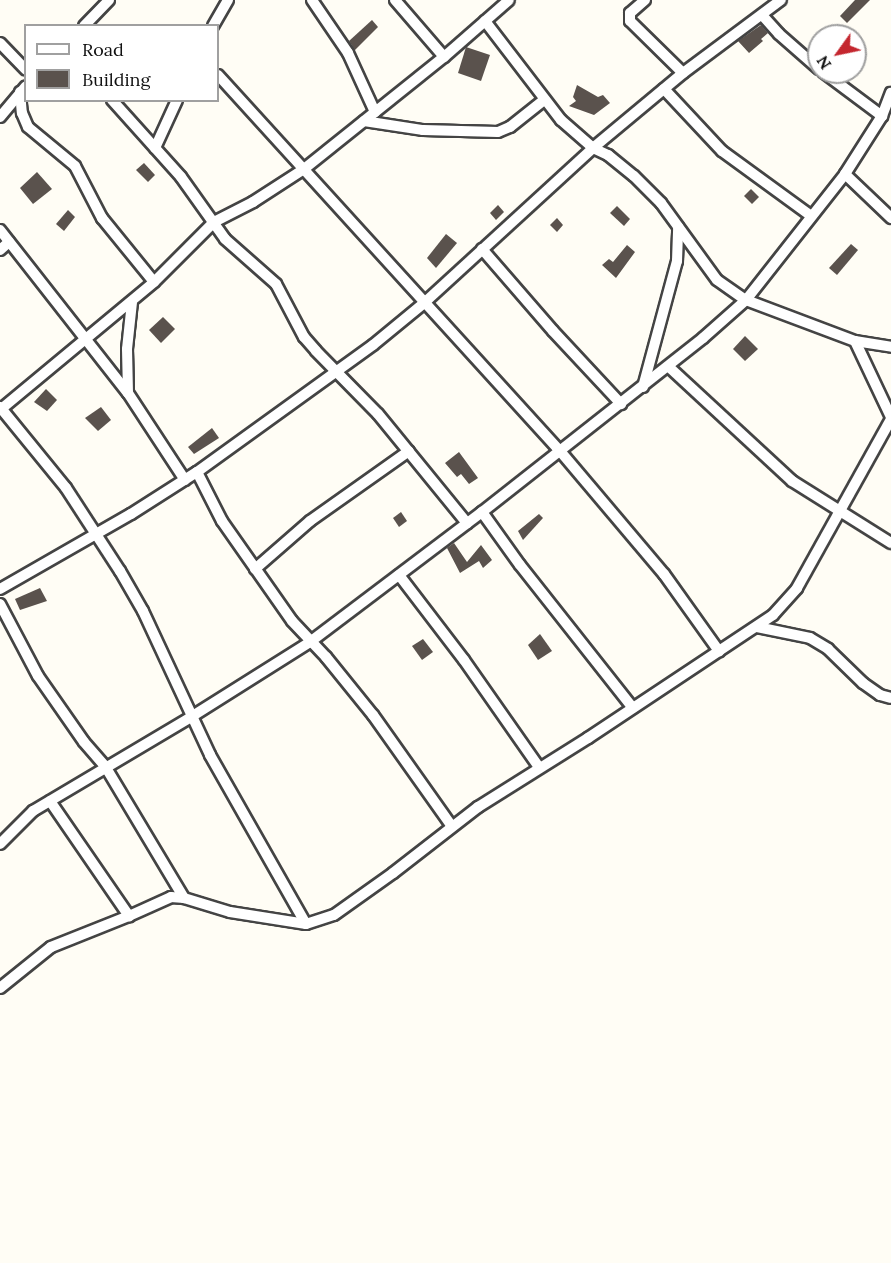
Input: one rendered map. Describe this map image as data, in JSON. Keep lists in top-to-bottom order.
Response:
{
  "legend": ["Road", "Building"],
  "north": "bottom left"
}
